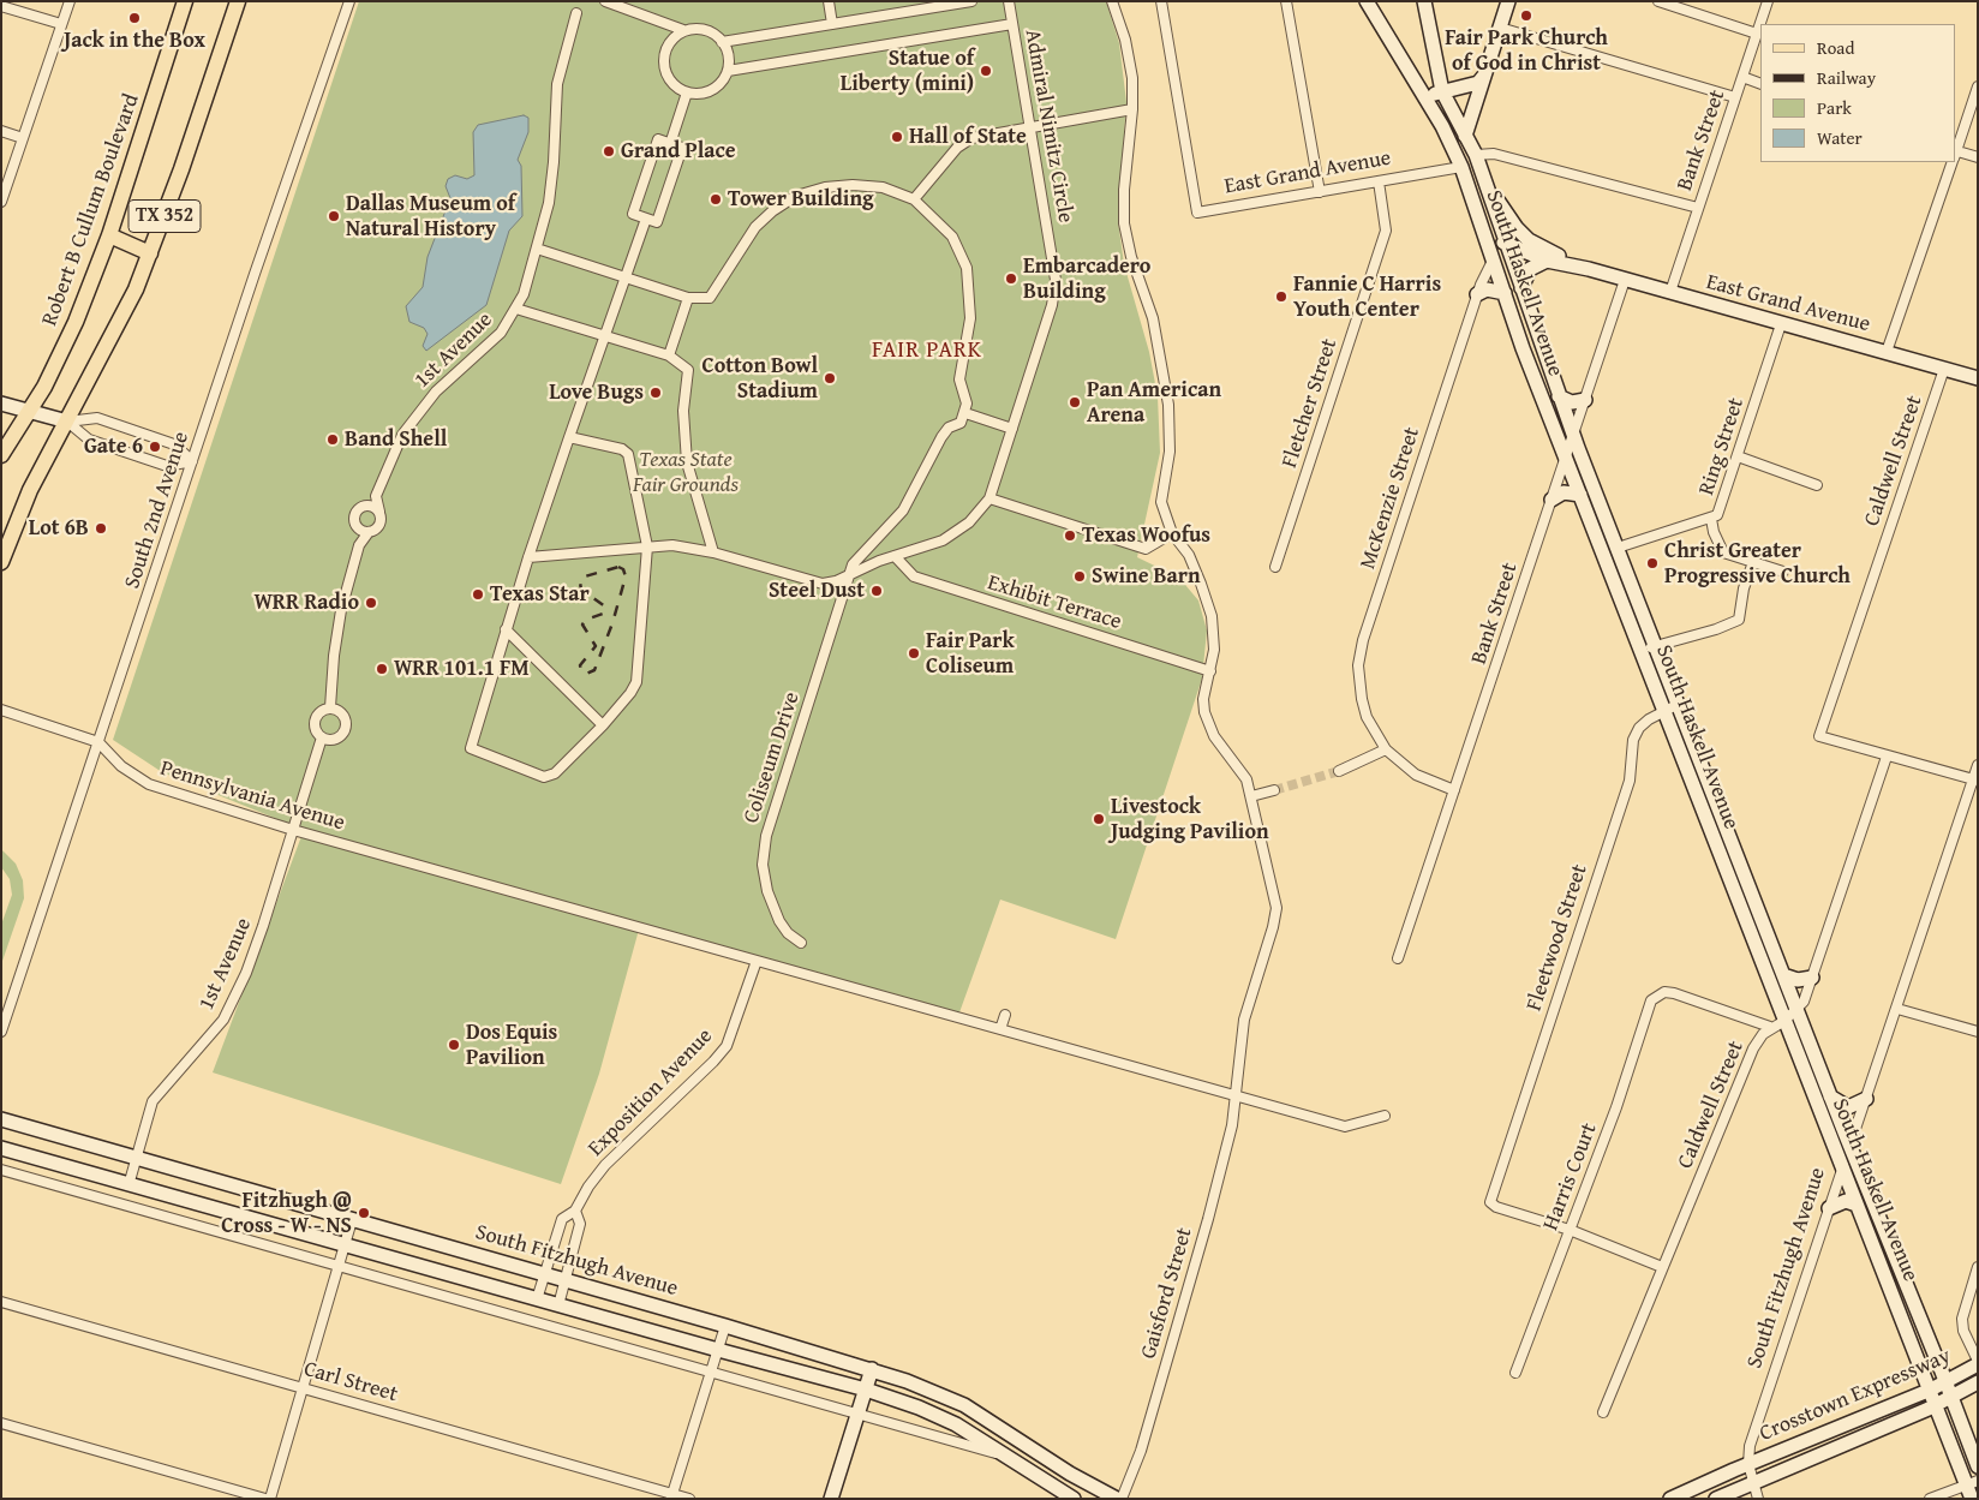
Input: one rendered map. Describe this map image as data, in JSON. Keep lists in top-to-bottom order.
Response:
{
  "streets": {
    "main road": [
      "East Grand Avenue",
      "Robert B Cullum Boulevard",
      "TX 352",
      "South Haskell Avenue",
      "South Fitzhugh Avenue",
      "Crosstown Expressway"
    ],
    "street": [
      "Admiral Nimitz Circle",
      "Bank Street",
      "1st Avenue",
      "Fletcher Street",
      "Ring Street",
      "Caldwell Street",
      "McKenzie Street",
      "South 2nd Avenue",
      "Exhibit Terrace",
      "Coliseum Drive",
      "Pennsylvania Avenue",
      "Fleetwood Street",
      "Exposition Avenue",
      "Harris Court",
      "Gaisford Street",
      "Carl Street"
    ]
  },
  "crossings": [
    ["Bank Street", "East Grand Avenue"],
    ["Bank Street", "South Haskell Avenue"],
    ["Bank Street", "McKenzie Street"],
    ["East Grand Avenue", "South Haskell Avenue"],
    ["East Grand Avenue", "Fletcher Street"],
    ["East Grand Avenue", "Ring Street"],
    ["East Grand Avenue", "Caldwell Street"],
    ["South Haskell Avenue", "Ring Street"],
    ["South Haskell Avenue", "Caldwell Street"],
    ["South Haskell Avenue", "McKenzie Street"],
    ["South Haskell Avenue", "Fleetwood Street"],
    ["South Haskell Avenue", "South Fitzhugh Avenue"],
    ["South Haskell Avenue", "Crosstown Expressway"],
    ["1st Avenue", "Pennsylvania Avenue"],
    ["1st Avenue", "South Fitzhugh Avenue"],
    ["Caldwell Street", "Harris Court"],
    ["South 2nd Avenue", "Pennsylvania Avenue"],
    ["Exhibit Terrace", "Gaisford Street"],
    ["Pennsylvania Avenue", "Exposition Avenue"],
    ["Pennsylvania Avenue", "Gaisford Street"],
    ["Fleetwood Street", "Harris Court"],
    ["Exposition Avenue", "South Fitzhugh Avenue"],
    ["South Fitzhugh Avenue", "Crosstown Expressway"]
  ],
  "districts": ["FAIR PARK"],
  "parks": ["Texas State Fair Grounds"],
  "places": [
    "Fair Park Church of God in Christ",
    "Jack in the Box",
    "Statue of Liberty (mini)",
    "Hall of State",
    "Grand Place",
    "Tower Building",
    "Dallas Museum of Natural History",
    "Embarcadero Building",
    "Fannie C Harris Youth Center",
    "Cotton Bowl Stadium",
    "Love Bugs",
    "Pan American Arena",
    "Band Shell",
    "Gate 6",
    "Lot 6B",
    "Texas Woofus",
    "Christ Greater Progressive Church",
    "Swine Barn",
    "Steel Dust",
    "Texas Star",
    "WRR Radio",
    "Fair Park Coliseum",
    "WRR 101.1 FM",
    "Livestock Judging Pavilion",
    "Dos Equis Pavilion",
    "Fitzhugh @ Cross - W - NS"
  ],
  "legend": [
    "Road",
    "Railway",
    "Park",
    "Water"
  ]
}
